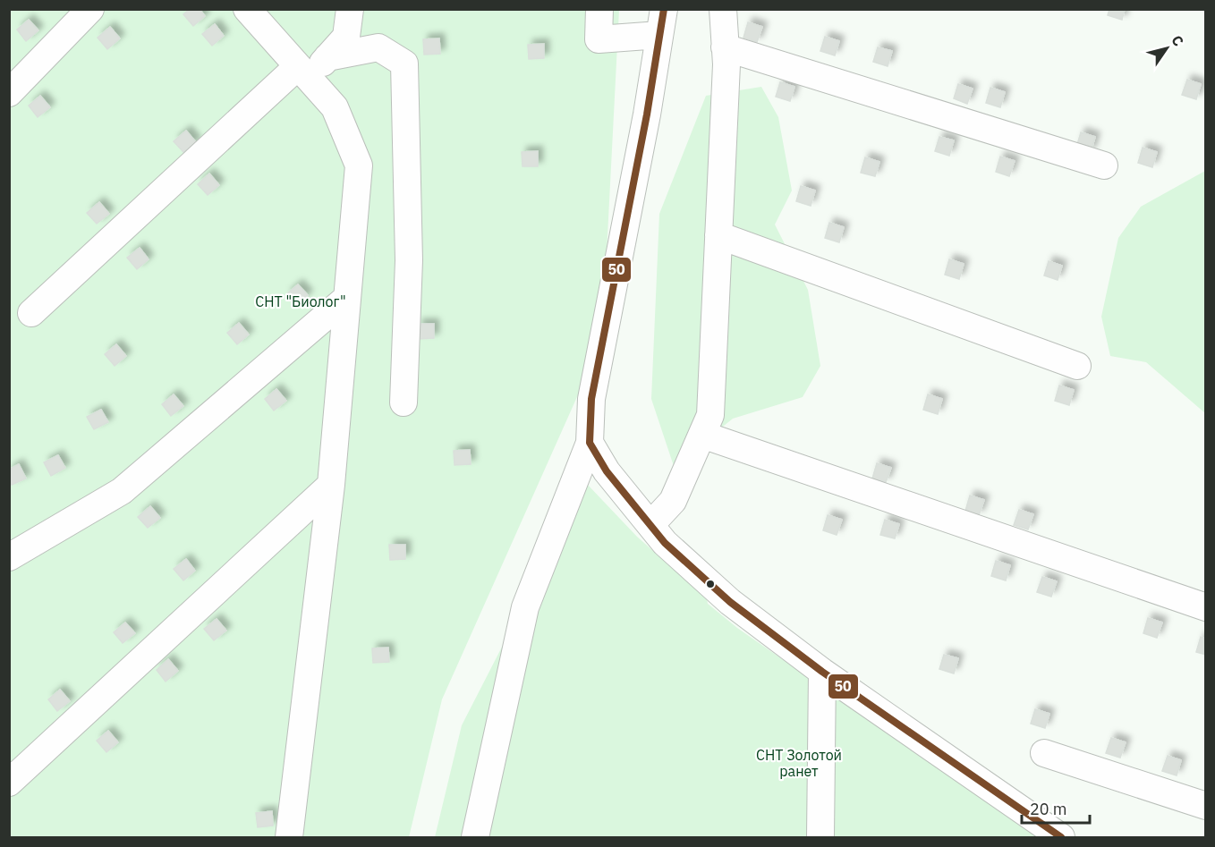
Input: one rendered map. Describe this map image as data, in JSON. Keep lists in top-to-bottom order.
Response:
{
  "parks": ["СНТ \"Биолог\"", "СНТ Золотой ранет"],
  "lines": ["transit line 50"],
  "scale_bar": "20 m",
  "north": "top right"
}
